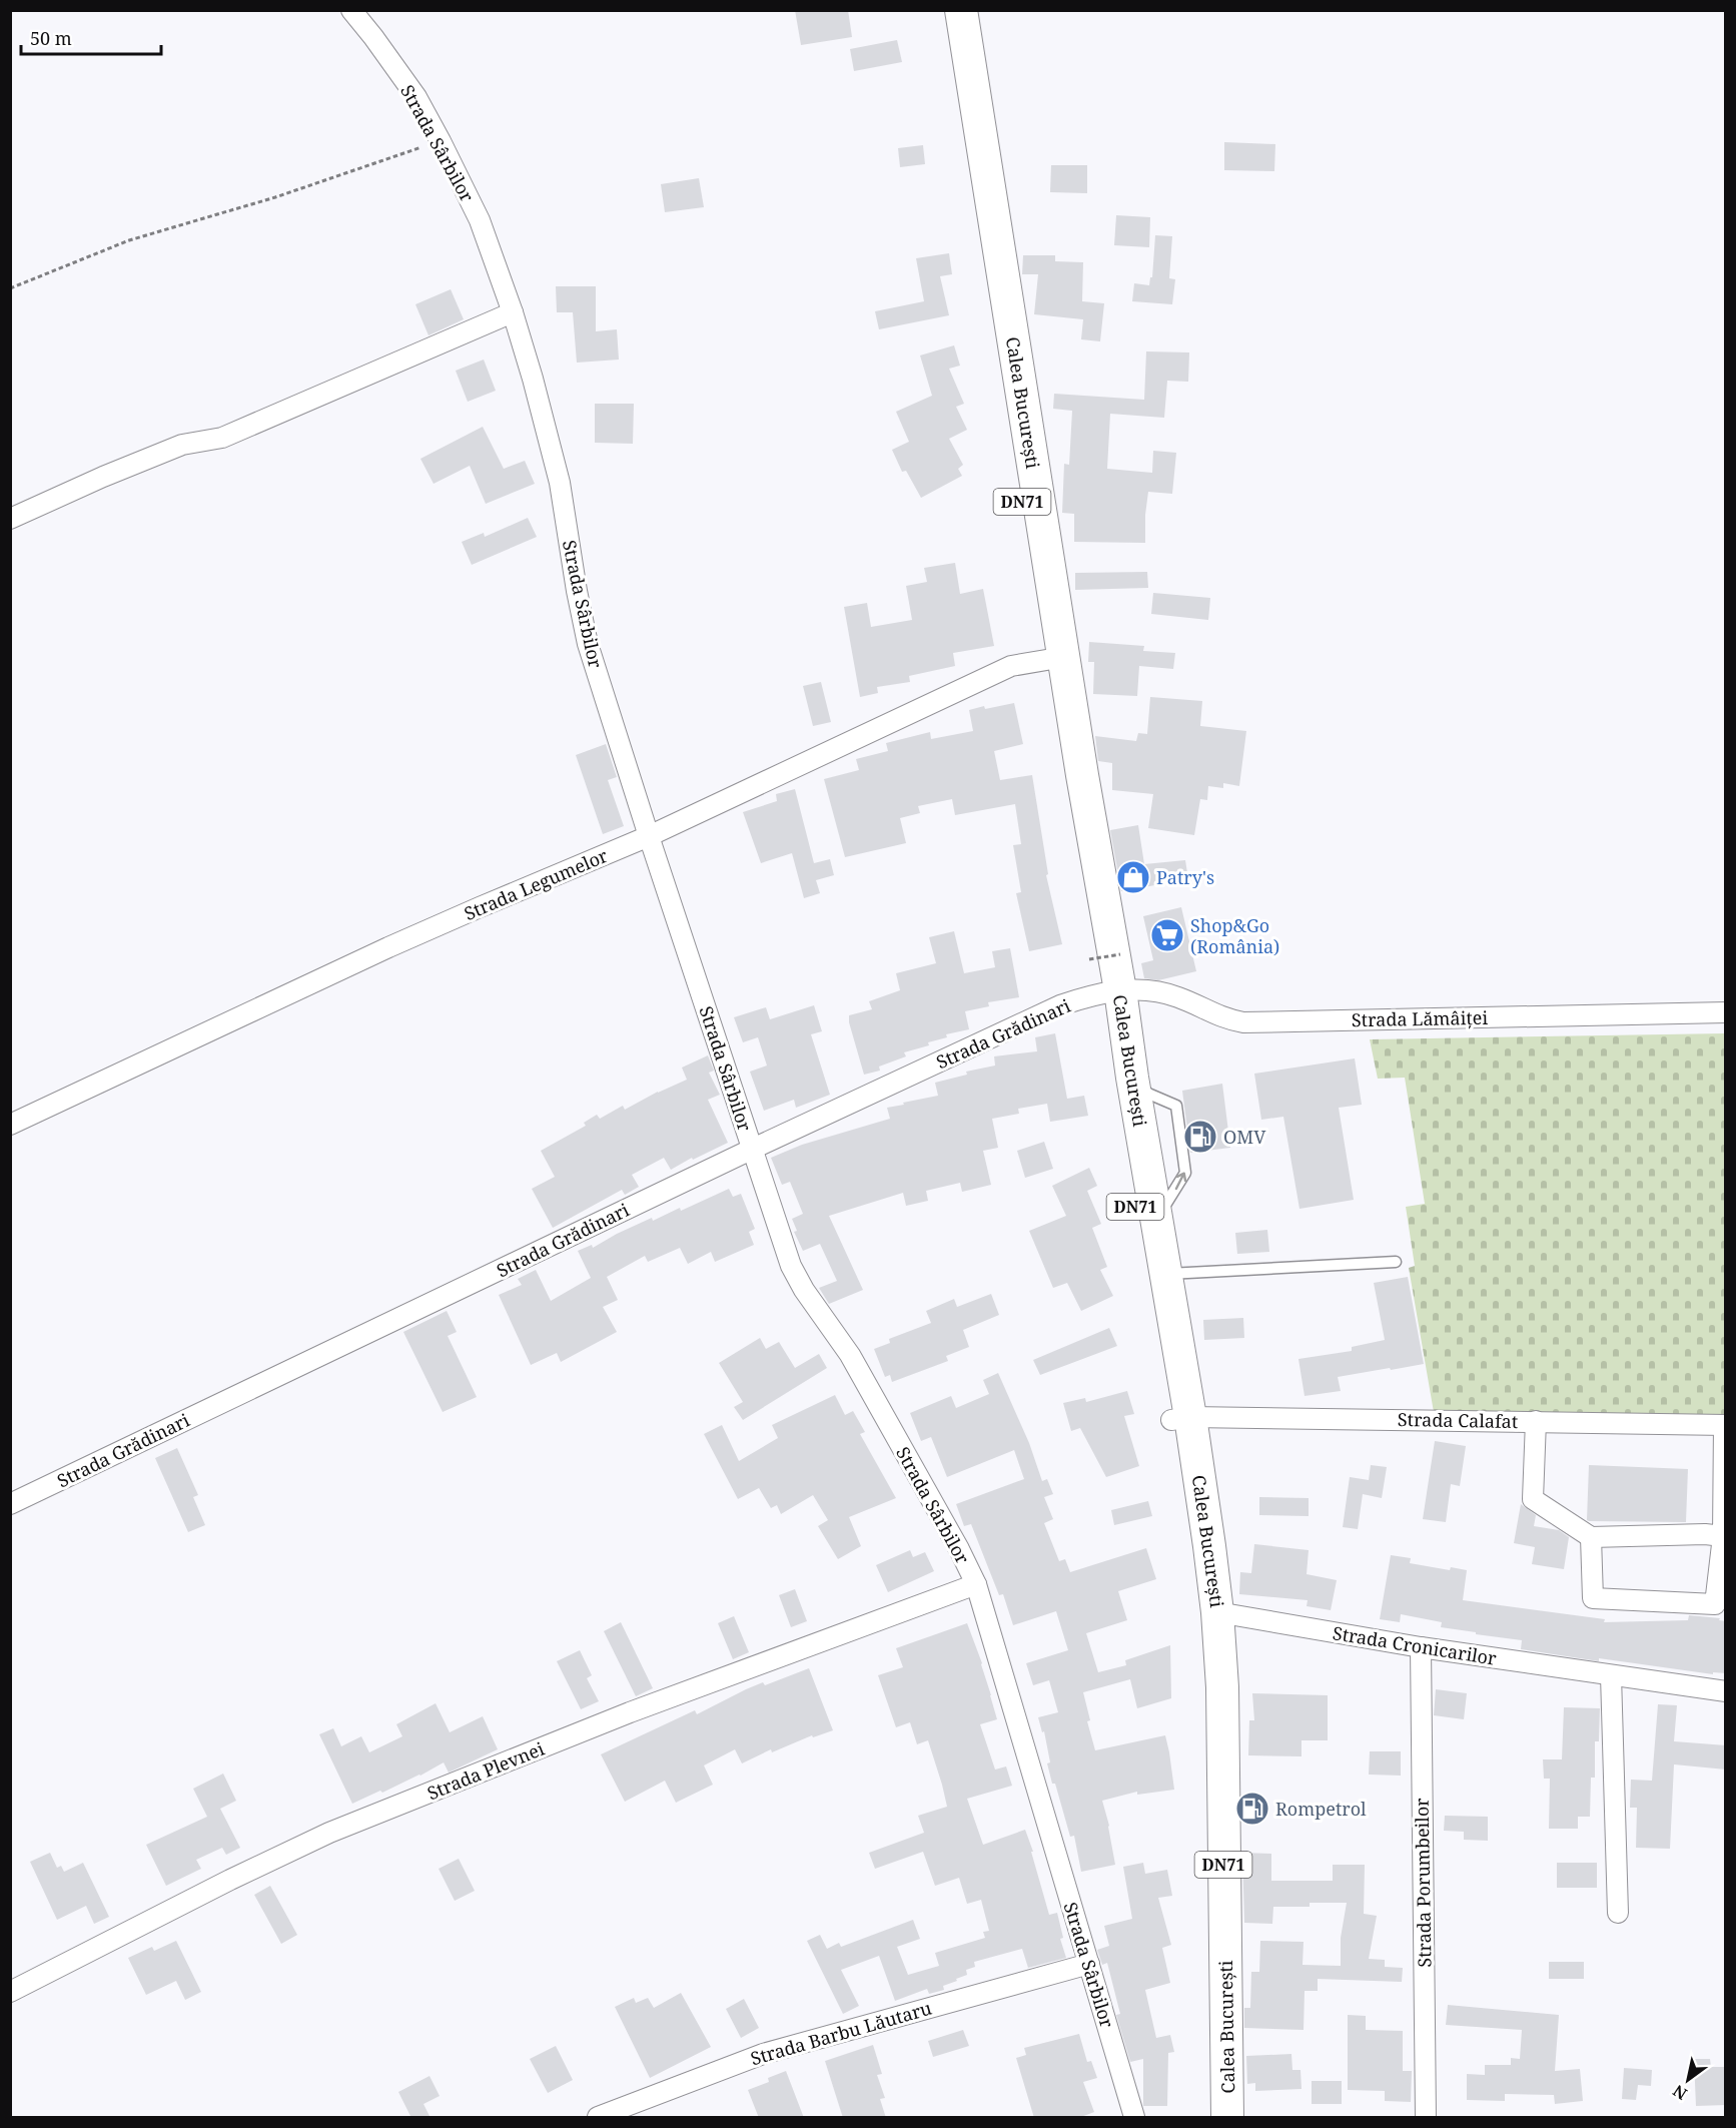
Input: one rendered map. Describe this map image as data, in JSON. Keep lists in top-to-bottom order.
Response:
{
  "streets": {
    "main road": ["Calea București", "DN71"],
    "street": [
      "Strada Sârbilor",
      "Strada Legumelor",
      "Strada Lămâiței",
      "Strada Grădinari",
      "Strada Calafat",
      "Strada Cronicarilor",
      "Strada Plevnei",
      "Strada Porumbeilor",
      "Strada Barbu Lăutaru"
    ]
  },
  "crossings": [
    ["Strada Sârbilor", "Strada Legumelor"],
    ["Strada Sârbilor", "Strada Grădinari"],
    ["Strada Sârbilor", "Strada Plevnei"],
    ["Strada Sârbilor", "Strada Barbu Lăutaru"],
    ["Calea București", "Strada Legumelor"],
    ["Calea București", "Strada Lămâiței"],
    ["Calea București", "Strada Grădinari"],
    ["Calea București", "Strada Calafat"],
    ["Calea București", "Strada Cronicarilor"],
    ["Strada Lămâiței", "Strada Grădinari"],
    ["Strada Cronicarilor", "Strada Porumbeilor"]
  ],
  "places": {
    "shop": ["Patry's"],
    "supermarket": ["Shop&Go (România)"],
    "fuel station": ["OMV", "Rompetrol"]
  },
  "scale_bar": "50 m",
  "north": "bottom left"
}
